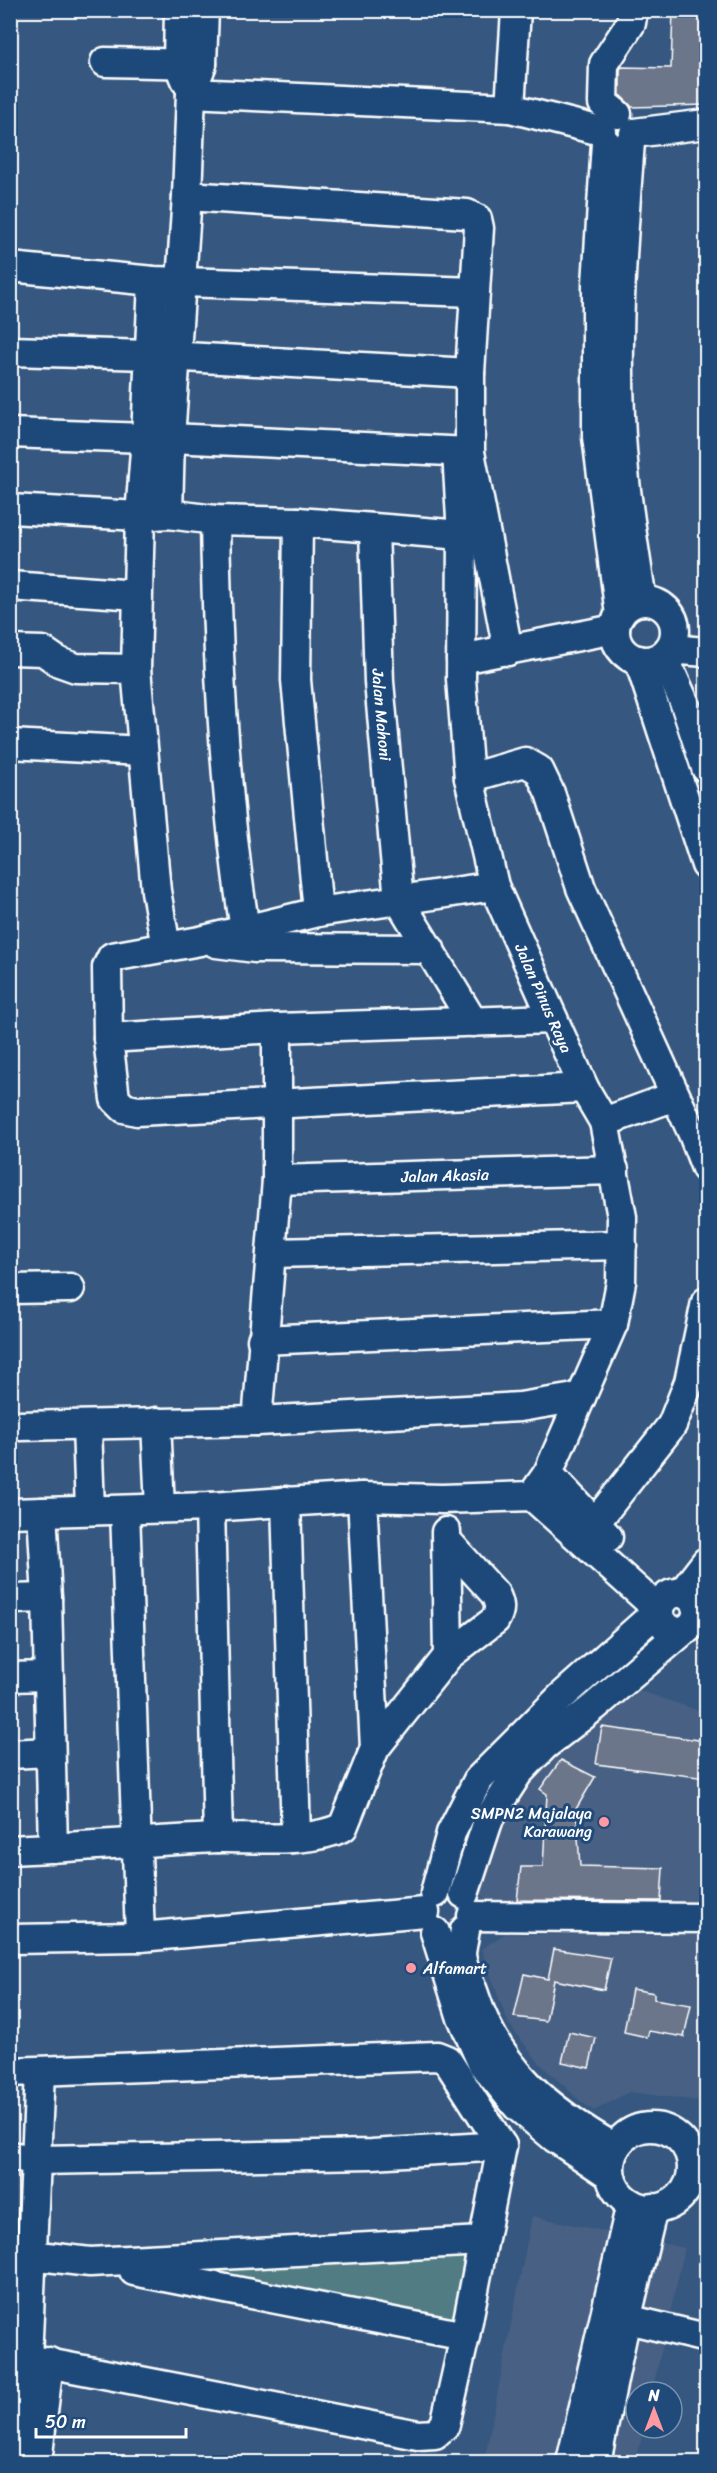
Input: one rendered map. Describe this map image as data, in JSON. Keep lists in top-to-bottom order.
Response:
{
  "streets": {
    "street": ["Jalan Mahoni", "Jalan Pinus Raya", "Jalan Akasia"]
  },
  "crossings": [
    ["Jalan Pinus Raya", "Jalan Akasia"]
  ],
  "places": ["SMPN2 Majalaya Karawang", "Alfamart"],
  "scale_bar": "50 m",
  "north": "top"
}
